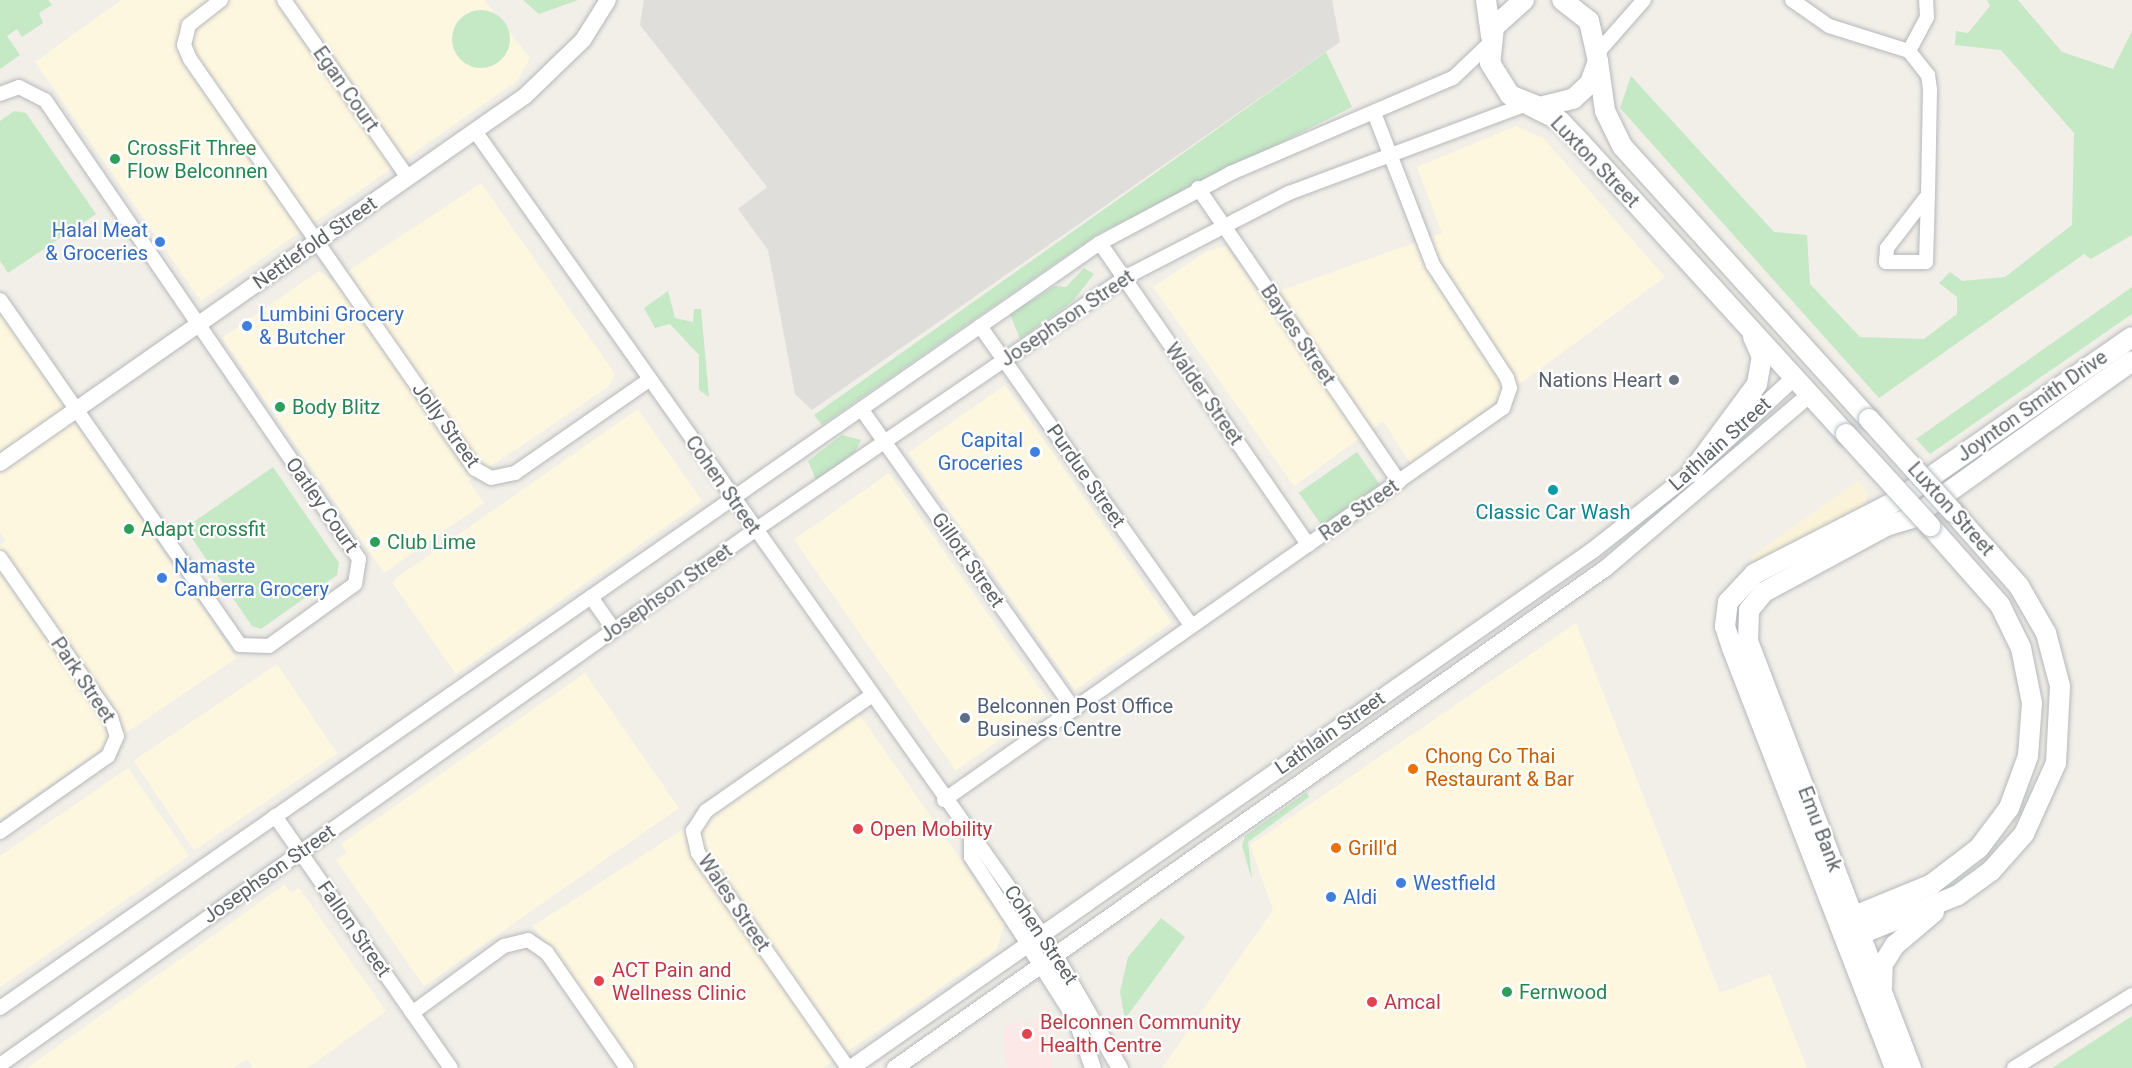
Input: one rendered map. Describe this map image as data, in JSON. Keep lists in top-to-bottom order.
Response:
{
  "streets": {
    "main road": ["Luxton Street", "Joynton Smith Drive", "Emu Bank"],
    "street": [
      "Egan Court",
      "Nettlefold Street",
      "Josephson Street",
      "Bayles Street",
      "Walder Street",
      "Jolly Street",
      "Lathlain Street",
      "Purdue Street",
      "Cohen Street",
      "Oatley Court",
      "Rae Street",
      "Gillott Street",
      "Park Street",
      "Wales Street",
      "Fallon Street"
    ]
  },
  "crossings": [
    ["Egan Court", "Nettlefold Street"],
    ["Luxton Street", "Josephson Street"],
    ["Luxton Street", "Lathlain Street"],
    ["Luxton Street", "Emu Bank"],
    ["Nettlefold Street", "Jolly Street"],
    ["Nettlefold Street", "Cohen Street"],
    ["Nettlefold Street", "Oatley Court"],
    ["Josephson Street", "Bayles Street"],
    ["Josephson Street", "Walder Street"],
    ["Josephson Street", "Purdue Street"],
    ["Josephson Street", "Cohen Street"],
    ["Josephson Street", "Rae Street"],
    ["Josephson Street", "Gillott Street"],
    ["Josephson Street", "Fallon Street"],
    ["Bayles Street", "Rae Street"],
    ["Walder Street", "Rae Street"],
    ["Joynton Smith Drive", "Emu Bank"],
    ["Jolly Street", "Cohen Street"],
    ["Lathlain Street", "Cohen Street"],
    ["Lathlain Street", "Wales Street"],
    ["Purdue Street", "Rae Street"],
    ["Cohen Street", "Rae Street"],
    ["Cohen Street", "Wales Street"],
    ["Rae Street", "Gillott Street"]
  ],
  "places": [
    "CrossFit Three Flow Belconnen",
    "Halal Meat & Groceries",
    "Lumbini Grocery & Butcher",
    "Nations Heart",
    "Body Blitz",
    "Capital Groceries",
    "Classic Car Wash",
    "Adapt crossfit",
    "Club Lime",
    "Namaste Canberra Grocery",
    "Belconnen Post Office Business Centre",
    "Chong Co Thai Restaurant & Bar",
    "Open Mobility",
    "Grill'd",
    "Westfield",
    "Aldi",
    "ACT Pain and Wellness Clinic",
    "Fernwood",
    "Amcal",
    "Belconnen Community Health Centre"
  ]
}
